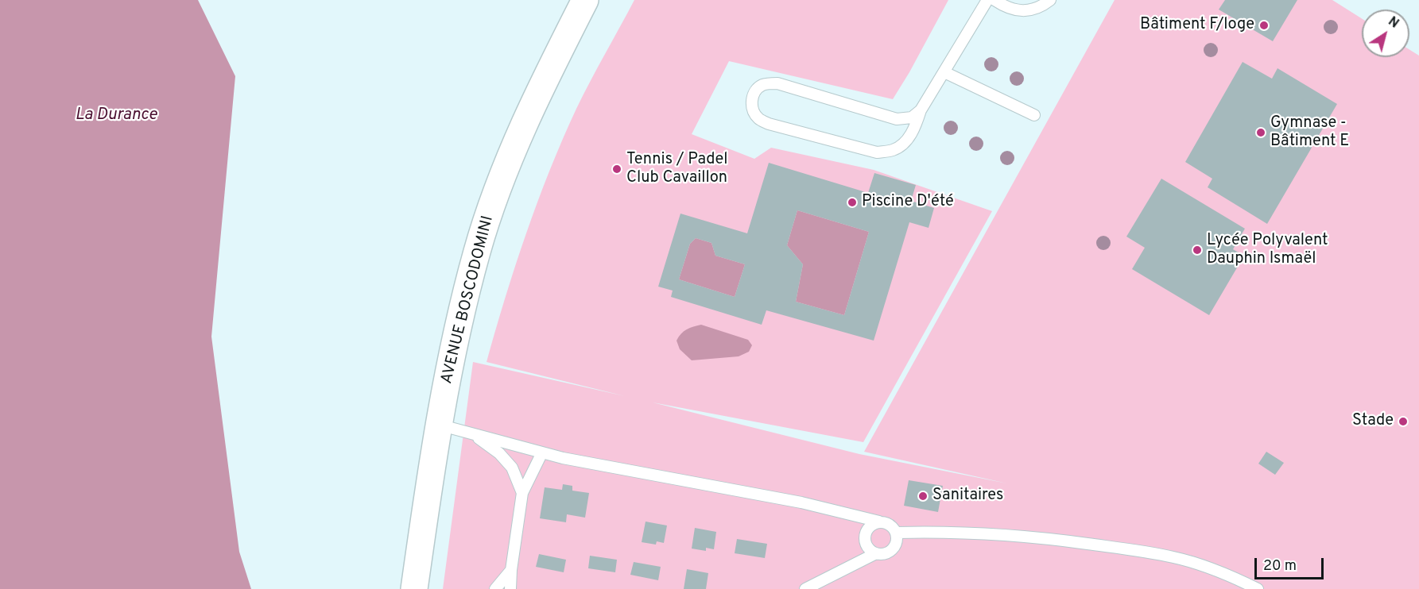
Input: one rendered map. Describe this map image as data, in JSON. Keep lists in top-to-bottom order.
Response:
{
  "streets": {
    "main road": ["AVENUE BOSCODOMINI"]
  },
  "water": ["La Durance"],
  "places": [
    "Bâtiment F/loge",
    "Gymnase - Bâtiment E",
    "Tennis / Padel Club Cavaillon",
    "Piscine D'été",
    "Lycée Polyvalent Dauphin Ismaël",
    "Stade",
    "Sanitaires"
  ],
  "scale_bar": "20 m",
  "north": "top right"
}
